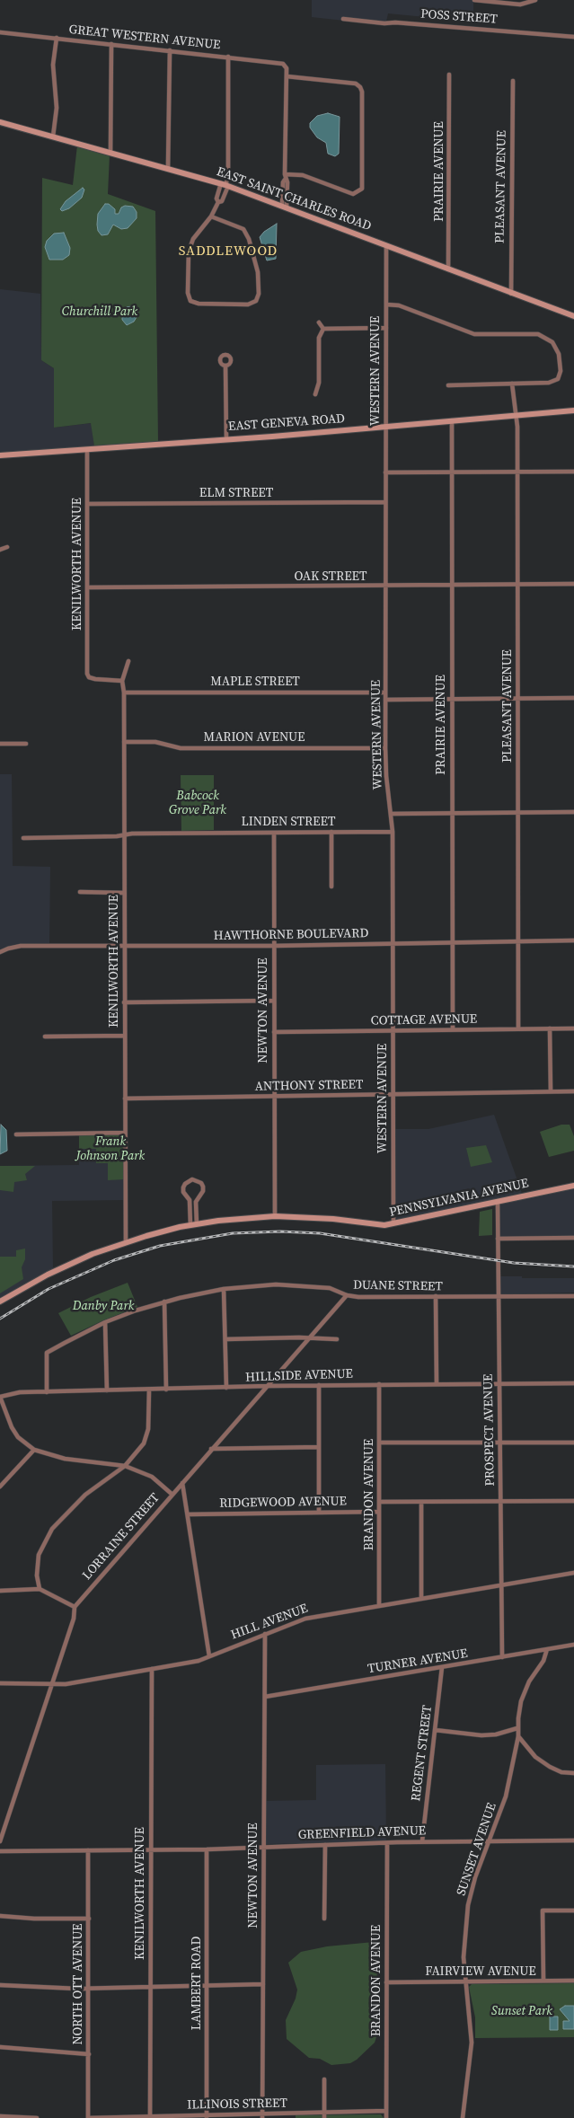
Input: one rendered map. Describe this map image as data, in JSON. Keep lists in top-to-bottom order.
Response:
{
  "streets": {
    "street": [
      "POSS STREET",
      "GREAT WESTERN AVENUE",
      "PRAIRIE AVENUE",
      "PLEASANT AVENUE",
      "EAST SAINT CHARLES ROAD",
      "WESTERN AVENUE",
      "EAST GENEVA ROAD",
      "ELM STREET",
      "KENILWORTH AVENUE",
      "OAK STREET",
      "MAPLE STREET",
      "MARION AVENUE",
      "LINDEN STREET",
      "HAWTHORNE BOULEVARD",
      "NEWTON AVENUE",
      "COTTAGE AVENUE",
      "ANTHONY STREET",
      "PENNSYLVANIA AVENUE",
      "DUANE STREET",
      "HILLSIDE AVENUE",
      "PROSPECT AVENUE",
      "BRANDON AVENUE",
      "RIDGEWOOD AVENUE",
      "LORRAINE STREET",
      "HILL AVENUE",
      "TURNER AVENUE",
      "REGENT STREET",
      "GREENFIELD AVENUE",
      "SUNSET AVENUE",
      "FAIRVIEW AVENUE",
      "LAMBERT ROAD",
      "NORTH OTT AVENUE",
      "ILLINOIS STREET"
    ]
  },
  "crossings": [
    ["PRAIRIE AVENUE", "EAST SAINT CHARLES ROAD"],
    ["PRAIRIE AVENUE", "EAST GENEVA ROAD"],
    ["PRAIRIE AVENUE", "OAK STREET"],
    ["PRAIRIE AVENUE", "HAWTHORNE BOULEVARD"],
    ["PRAIRIE AVENUE", "COTTAGE AVENUE"],
    ["PLEASANT AVENUE", "EAST SAINT CHARLES ROAD"],
    ["PLEASANT AVENUE", "EAST GENEVA ROAD"],
    ["PLEASANT AVENUE", "OAK STREET"],
    ["PLEASANT AVENUE", "HAWTHORNE BOULEVARD"],
    ["PLEASANT AVENUE", "COTTAGE AVENUE"],
    ["EAST SAINT CHARLES ROAD", "WESTERN AVENUE"],
    ["WESTERN AVENUE", "EAST GENEVA ROAD"],
    ["WESTERN AVENUE", "ELM STREET"],
    ["WESTERN AVENUE", "OAK STREET"],
    ["WESTERN AVENUE", "MAPLE STREET"],
    ["WESTERN AVENUE", "MARION AVENUE"],
    ["WESTERN AVENUE", "LINDEN STREET"],
    ["WESTERN AVENUE", "HAWTHORNE BOULEVARD"],
    ["WESTERN AVENUE", "COTTAGE AVENUE"],
    ["WESTERN AVENUE", "ANTHONY STREET"],
    ["WESTERN AVENUE", "PENNSYLVANIA AVENUE"],
    ["EAST GENEVA ROAD", "KENILWORTH AVENUE"],
    ["ELM STREET", "KENILWORTH AVENUE"],
    ["KENILWORTH AVENUE", "OAK STREET"],
    ["KENILWORTH AVENUE", "MAPLE STREET"],
    ["KENILWORTH AVENUE", "MARION AVENUE"],
    ["KENILWORTH AVENUE", "LINDEN STREET"],
    ["KENILWORTH AVENUE", "HAWTHORNE BOULEVARD"],
    ["KENILWORTH AVENUE", "ANTHONY STREET"],
    ["KENILWORTH AVENUE", "PENNSYLVANIA AVENUE"],
    ["KENILWORTH AVENUE", "HILL AVENUE"],
    ["KENILWORTH AVENUE", "GREENFIELD AVENUE"],
    ["KENILWORTH AVENUE", "ILLINOIS STREET"],
    ["LINDEN STREET", "NEWTON AVENUE"],
    ["HAWTHORNE BOULEVARD", "NEWTON AVENUE"],
    ["NEWTON AVENUE", "COTTAGE AVENUE"],
    ["NEWTON AVENUE", "ANTHONY STREET"],
    ["NEWTON AVENUE", "PENNSYLVANIA AVENUE"],
    ["NEWTON AVENUE", "HILL AVENUE"],
    ["NEWTON AVENUE", "TURNER AVENUE"],
    ["NEWTON AVENUE", "GREENFIELD AVENUE"],
    ["NEWTON AVENUE", "ILLINOIS STREET"],
    ["PENNSYLVANIA AVENUE", "PROSPECT AVENUE"],
    ["DUANE STREET", "HILLSIDE AVENUE"],
    ["DUANE STREET", "PROSPECT AVENUE"],
    ["DUANE STREET", "LORRAINE STREET"],
    ["HILLSIDE AVENUE", "PROSPECT AVENUE"],
    ["HILLSIDE AVENUE", "BRANDON AVENUE"],
    ["HILLSIDE AVENUE", "LORRAINE STREET"],
    ["PROSPECT AVENUE", "HILL AVENUE"],
    ["PROSPECT AVENUE", "TURNER AVENUE"],
    ["BRANDON AVENUE", "RIDGEWOOD AVENUE"],
    ["BRANDON AVENUE", "HILL AVENUE"],
    ["BRANDON AVENUE", "GREENFIELD AVENUE"],
    ["BRANDON AVENUE", "FAIRVIEW AVENUE"],
    ["BRANDON AVENUE", "ILLINOIS STREET"],
    ["TURNER AVENUE", "REGENT STREET"],
    ["TURNER AVENUE", "SUNSET AVENUE"],
    ["REGENT STREET", "GREENFIELD AVENUE"],
    ["GREENFIELD AVENUE", "SUNSET AVENUE"],
    ["GREENFIELD AVENUE", "LAMBERT ROAD"],
    ["GREENFIELD AVENUE", "NORTH OTT AVENUE"],
    ["SUNSET AVENUE", "FAIRVIEW AVENUE"],
    ["LAMBERT ROAD", "ILLINOIS STREET"],
    ["NORTH OTT AVENUE", "ILLINOIS STREET"]
  ],
  "districts": ["SADDLEWOOD"],
  "parks": [
    "Churchill Park",
    "Babcock Grove Park",
    "Frank Johnson Park",
    "Danby Park",
    "Sunset Park"
  ]
}
